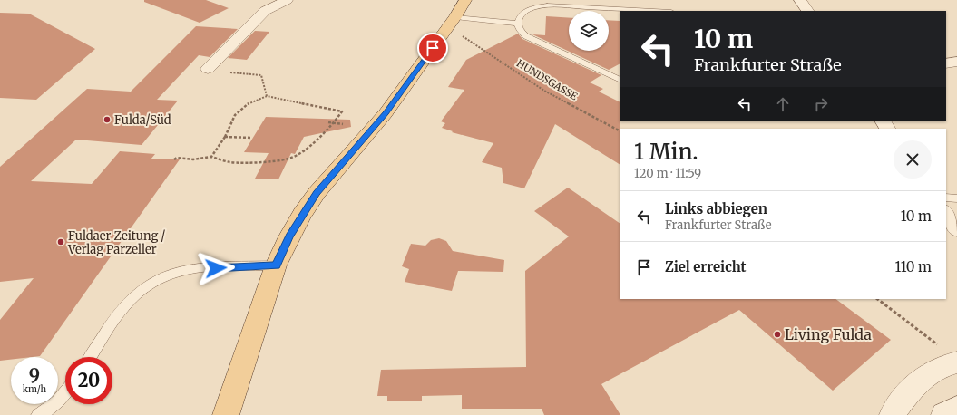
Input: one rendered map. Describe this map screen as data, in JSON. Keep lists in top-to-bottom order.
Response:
{
  "streets": {
    "path": ["HUNDSGASSE"]
  },
  "places": ["Fulda/Süd", "Fuldaer Zeitung / Verlag Parzeller", "Living Fulda"],
  "page": {
    "turn": ["10 m", "Frankfurter Straße"],
    "heading": ["1 Min.", "120 m · 11:59"],
    "list": [
      {
        "name": "Links abbiegen",
        "note": "Frankfurter Straße",
        "value": "10 m"
      },
      {
        "name": "Ziel erreicht",
        "value": "110 m"
      }
    ],
    "speed": "9 km/h",
    "limit": "20"
  }
}
